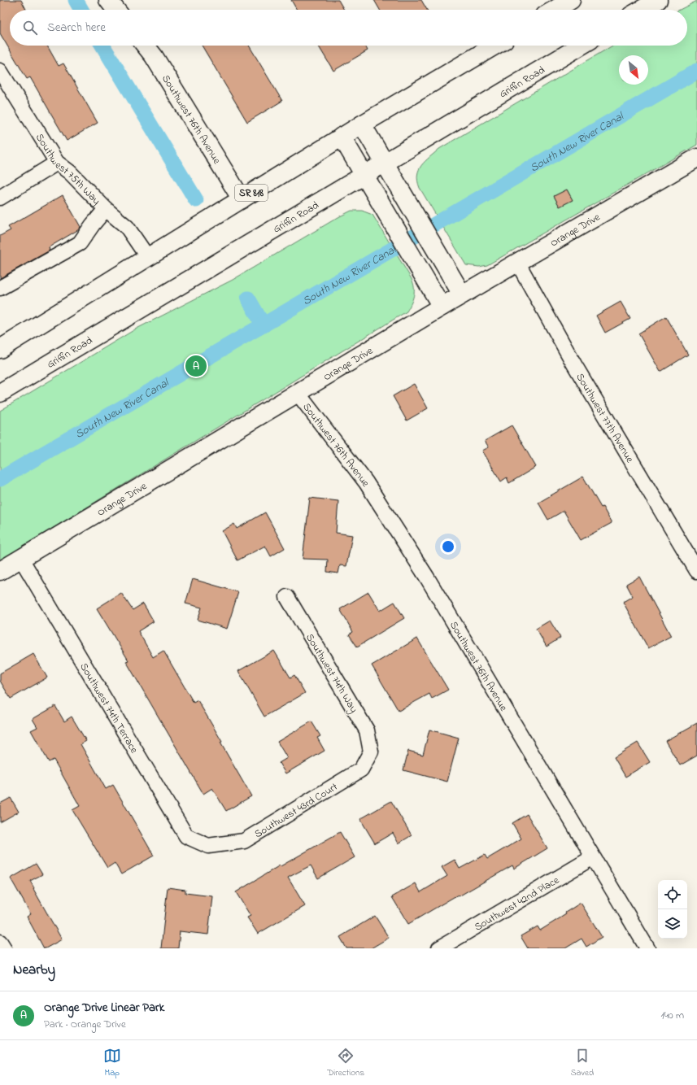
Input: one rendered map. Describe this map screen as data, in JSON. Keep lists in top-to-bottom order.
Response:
{
  "streets": {
    "street": [
      "Griffin Road",
      "Southwest 76th Avenue",
      "Southwest 75th Way",
      "SR 818",
      "Orange Drive",
      "Southwest 77th Avenue",
      "Southwest 74th Way",
      "Southwest 74th Terrace",
      "Southwest 43rd Court",
      "Southwest 42nd Place"
    ]
  },
  "crossings": [
    ["Southwest 76th Avenue", "SR 818"],
    ["Southwest 76th Avenue", "Orange Drive"],
    ["Southwest 76th Avenue", "Southwest 42nd Place"],
    ["Southwest 75th Way", "SR 818"],
    ["Orange Drive", "Southwest 77th Avenue"],
    ["Orange Drive", "Southwest 74th Terrace"],
    ["Southwest 74th Way", "Southwest 43rd Court"],
    ["Southwest 74th Terrace", "Southwest 43rd Court"]
  ],
  "water": ["South New River Canal"],
  "north": "bottom right",
  "page": {
    "search": "Search here",
    "pins": "A",
    "heading": "Nearby",
    "list": [
      {
        "mark": "A",
        "name": "Orange Drive Linear Park",
        "note": "Park · Orange Drive",
        "value": "140 m"
      }
    ],
    "nav": ["Map", "Directions", "Saved"]
  }
}
